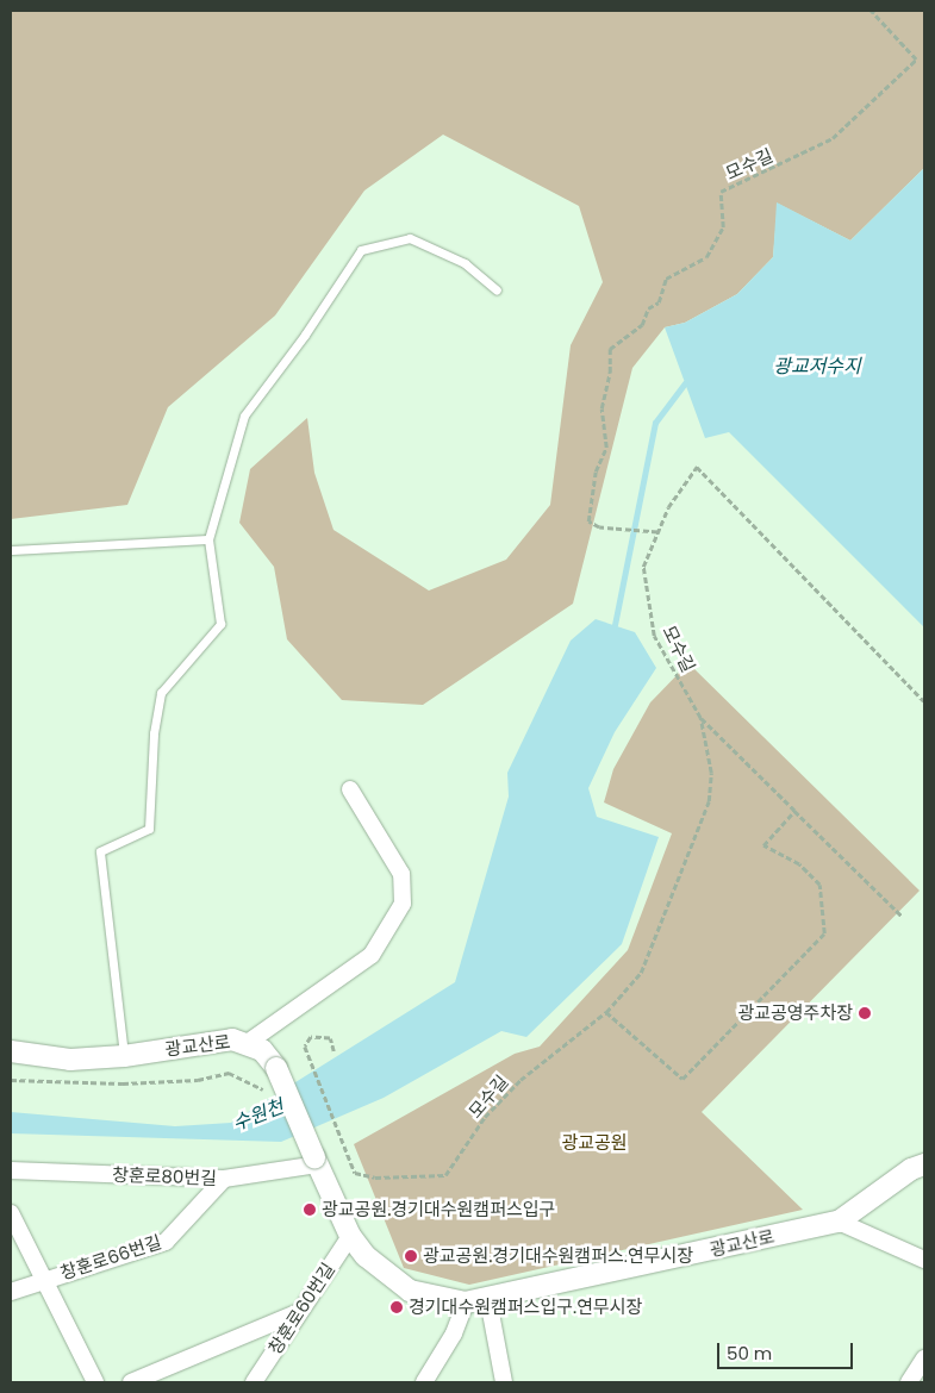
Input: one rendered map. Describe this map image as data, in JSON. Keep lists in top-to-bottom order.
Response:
{
  "streets": {
    "street": [
      "광교산로",
      "창훈로80번길",
      "창훈로66번길",
      "창훈로60번길"
    ],
    "path": ["모수길"]
  },
  "crossings": [
    ["광교산로", "창훈로80번길"],
    ["광교산로", "창훈로60번길"],
    ["창훈로80번길", "창훈로66번길"]
  ],
  "water": ["광교저수지", "수원천"],
  "parks": ["광교공원"],
  "places": [
    "광교공영주차장",
    "광교공원.경기대수원캠퍼스입구",
    "광교공원.경기대수원캠퍼스.연무시장",
    "경기대수원캠퍼스입구.연무시장"
  ],
  "scale_bar": "50 m"
}
